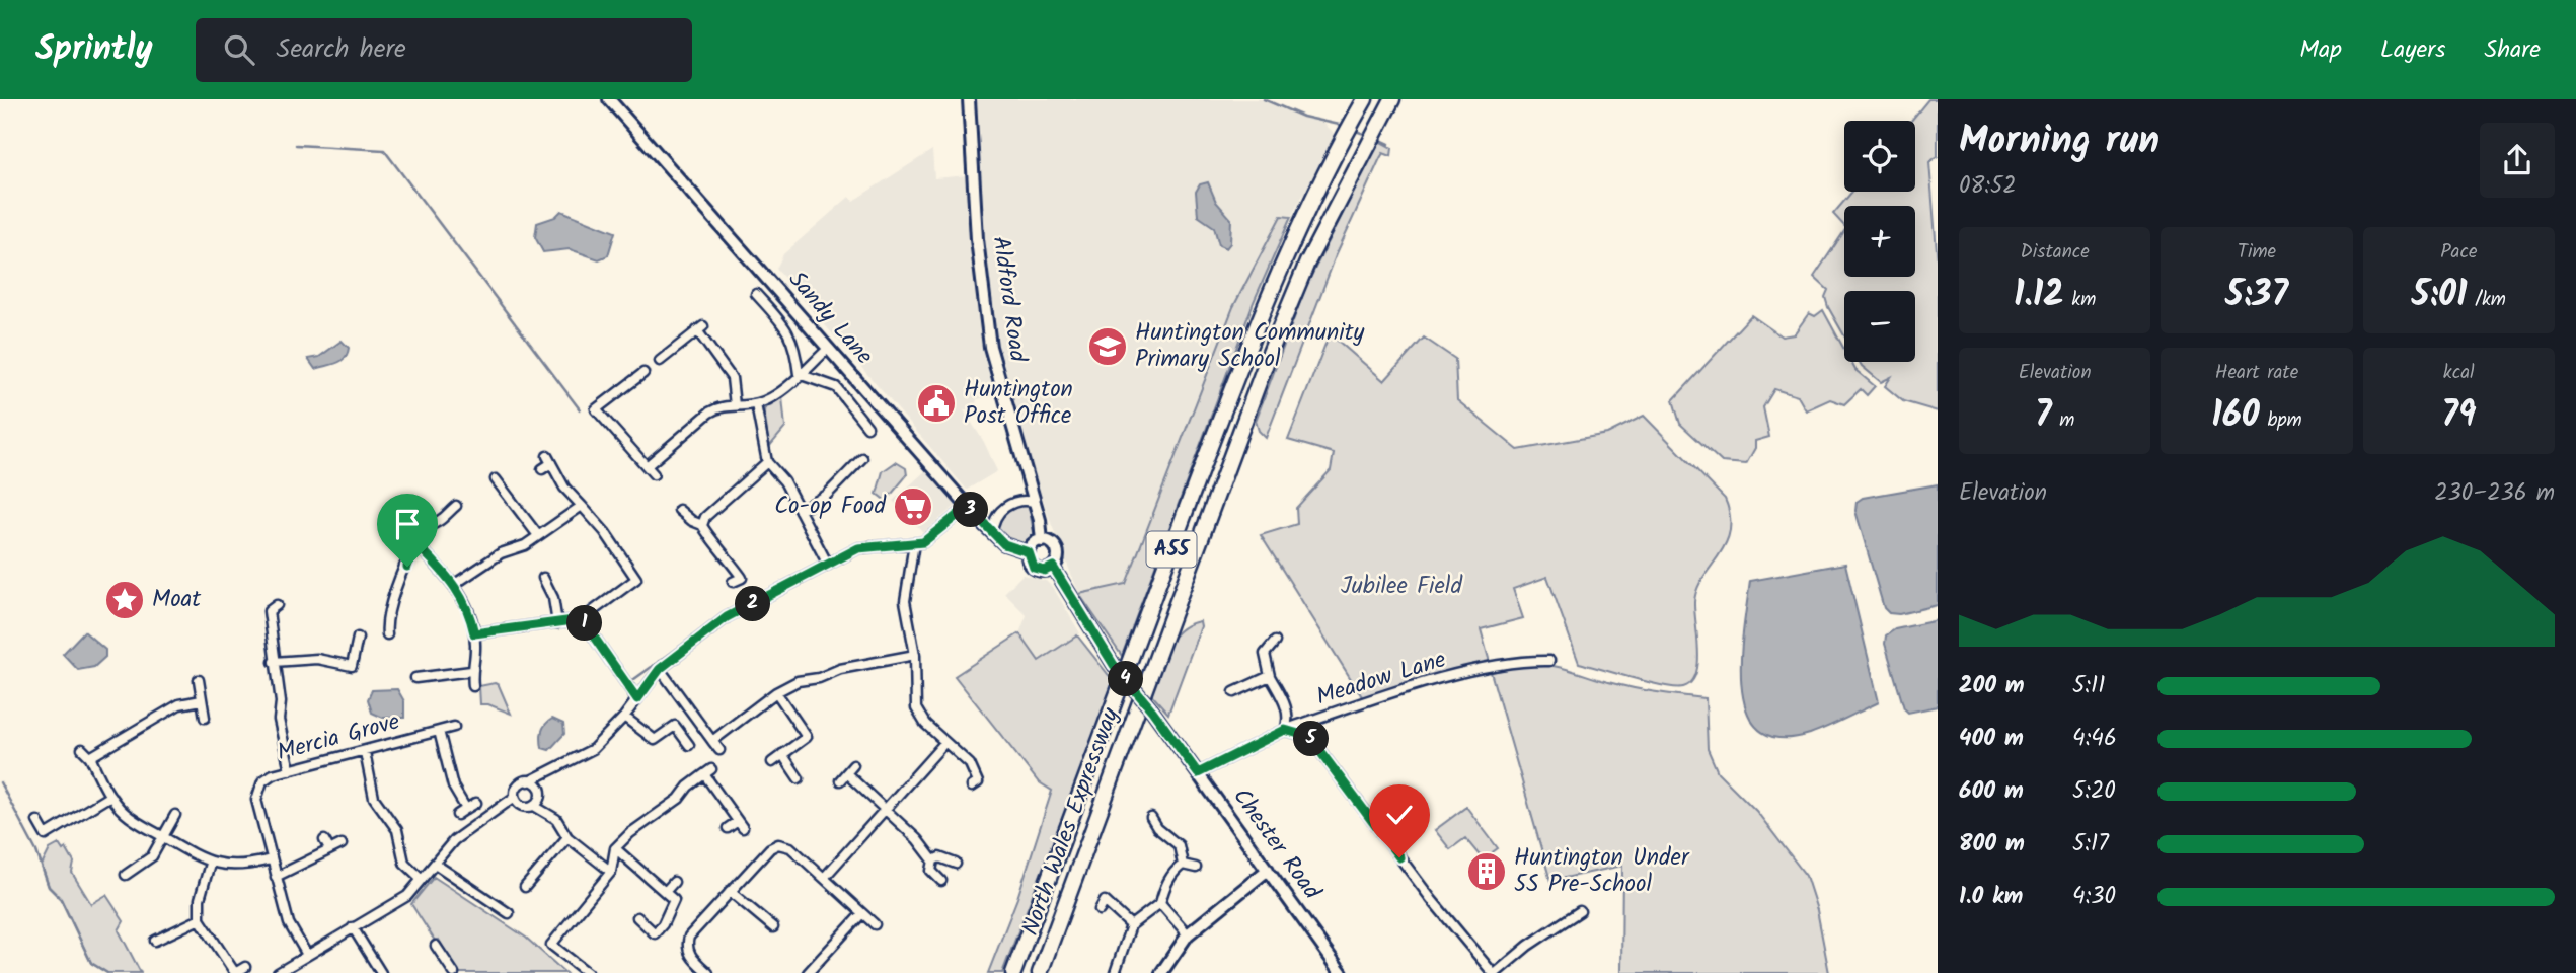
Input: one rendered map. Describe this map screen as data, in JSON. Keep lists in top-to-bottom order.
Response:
{
  "streets": {
    "highway": ["A55", "North Wales Expressway"],
    "main road": ["Aldford Road", "Sandy Lane", "Chester Road"],
    "street": ["Meadow Lane", "Mercia Grove"]
  },
  "crossings": [
    ["Aldford Road", "Sandy Lane"],
    ["Aldford Road", "Chester Road"],
    ["Sandy Lane", "Chester Road"]
  ],
  "parks": ["Jubilee Field"],
  "places": {
    "school or university": ["Huntington Community Primary School"],
    "public building": ["Huntington Post Office"],
    "supermarket": ["Co-op Food"],
    "place": ["Moat"],
    "building": ["Huntington Under 5S Pre-School"]
  },
  "page": {
    "header": "Sprintly",
    "search": "Search here",
    "nav": ["Map", "Layers", "Share"],
    "heading": ["Morning run", "08:52"],
    "map_buttons": ["+", "−"],
    "stats": [
      ["Distance", "1.12 km"],
      ["Time", "5:37"],
      ["Pace", "5:01 /km"],
      ["Elevation", "7 m"],
      ["Heart rate", "160 bpm"],
      ["kcal", "79"]
    ],
    "chart": ["Elevation", "230–236 m"],
    "pins": [
      "3",
      "2",
      "1",
      "4",
      "5"
    ],
    "list": [
      {
        "name": "200 m",
        "note": "5:11"
      },
      {
        "name": "400 m",
        "note": "4:46"
      },
      {
        "name": "600 m",
        "note": "5:20"
      },
      {
        "name": "800 m",
        "note": "5:17"
      },
      {
        "name": "1.0 km",
        "note": "4:30"
      }
    ]
  }
}
